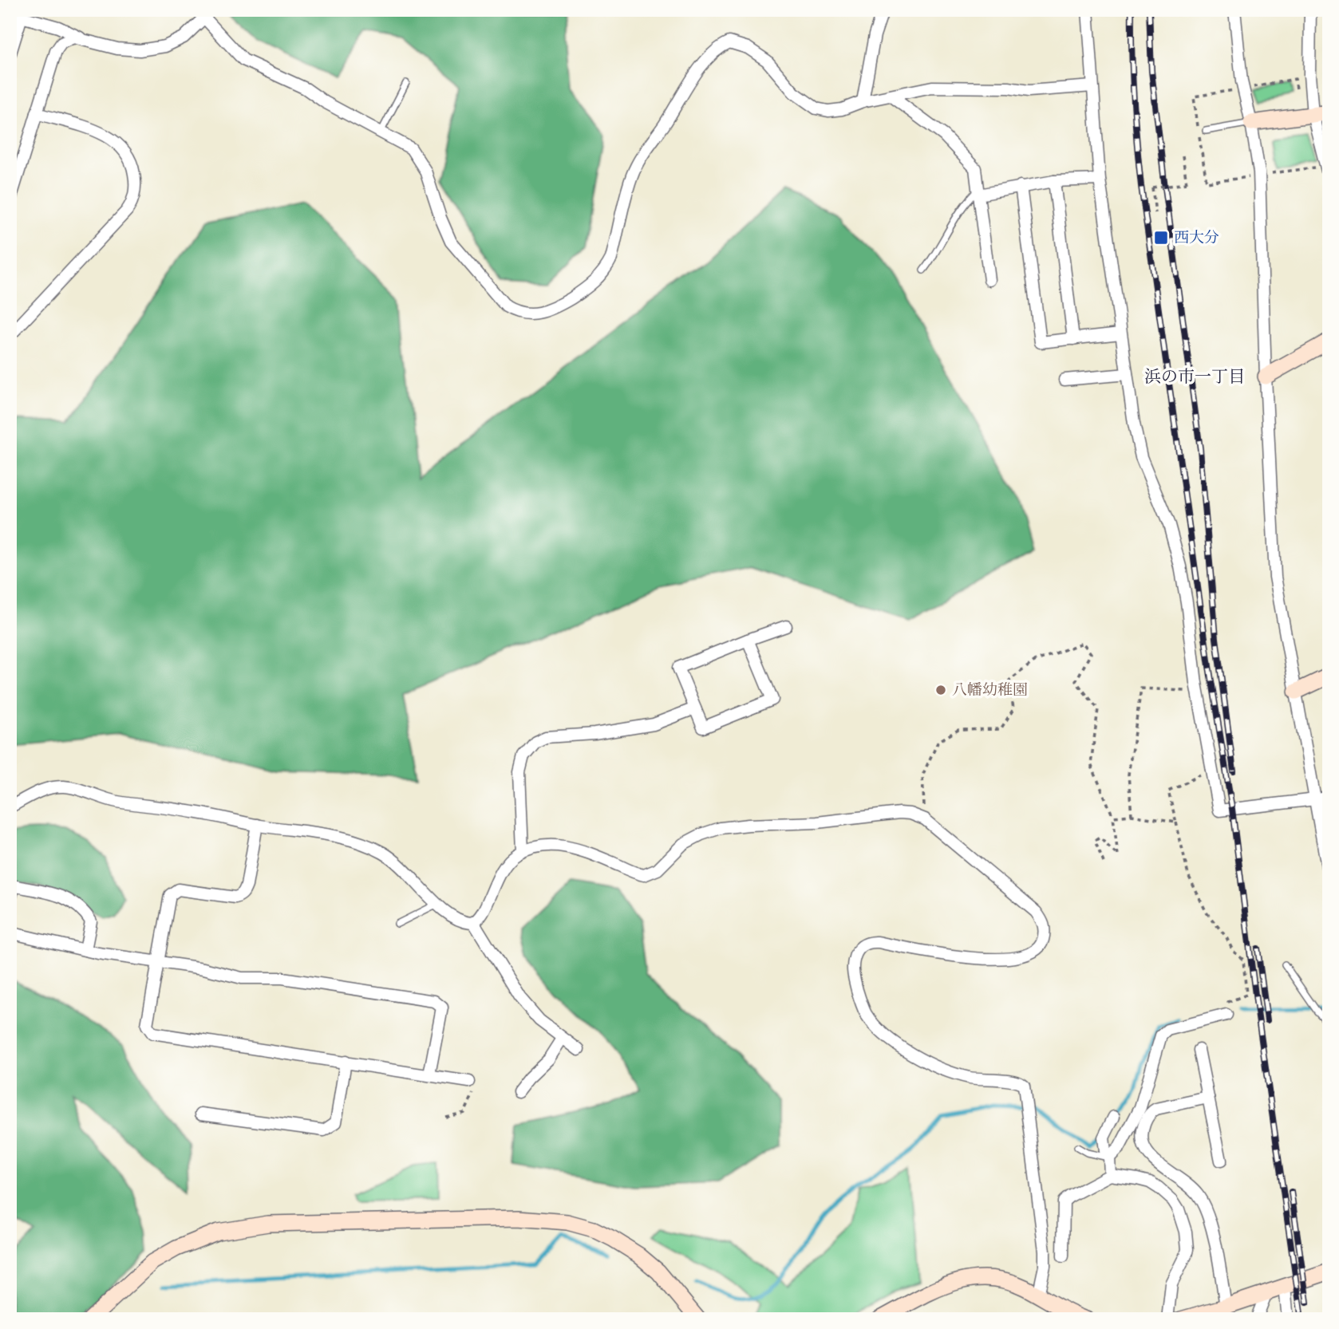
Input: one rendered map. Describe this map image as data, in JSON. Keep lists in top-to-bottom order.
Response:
{
  "districts": ["浜の市一丁目"],
  "places": {
    "transit": ["西大分"],
    "other": ["八幡幼稚園"]
  }
}
